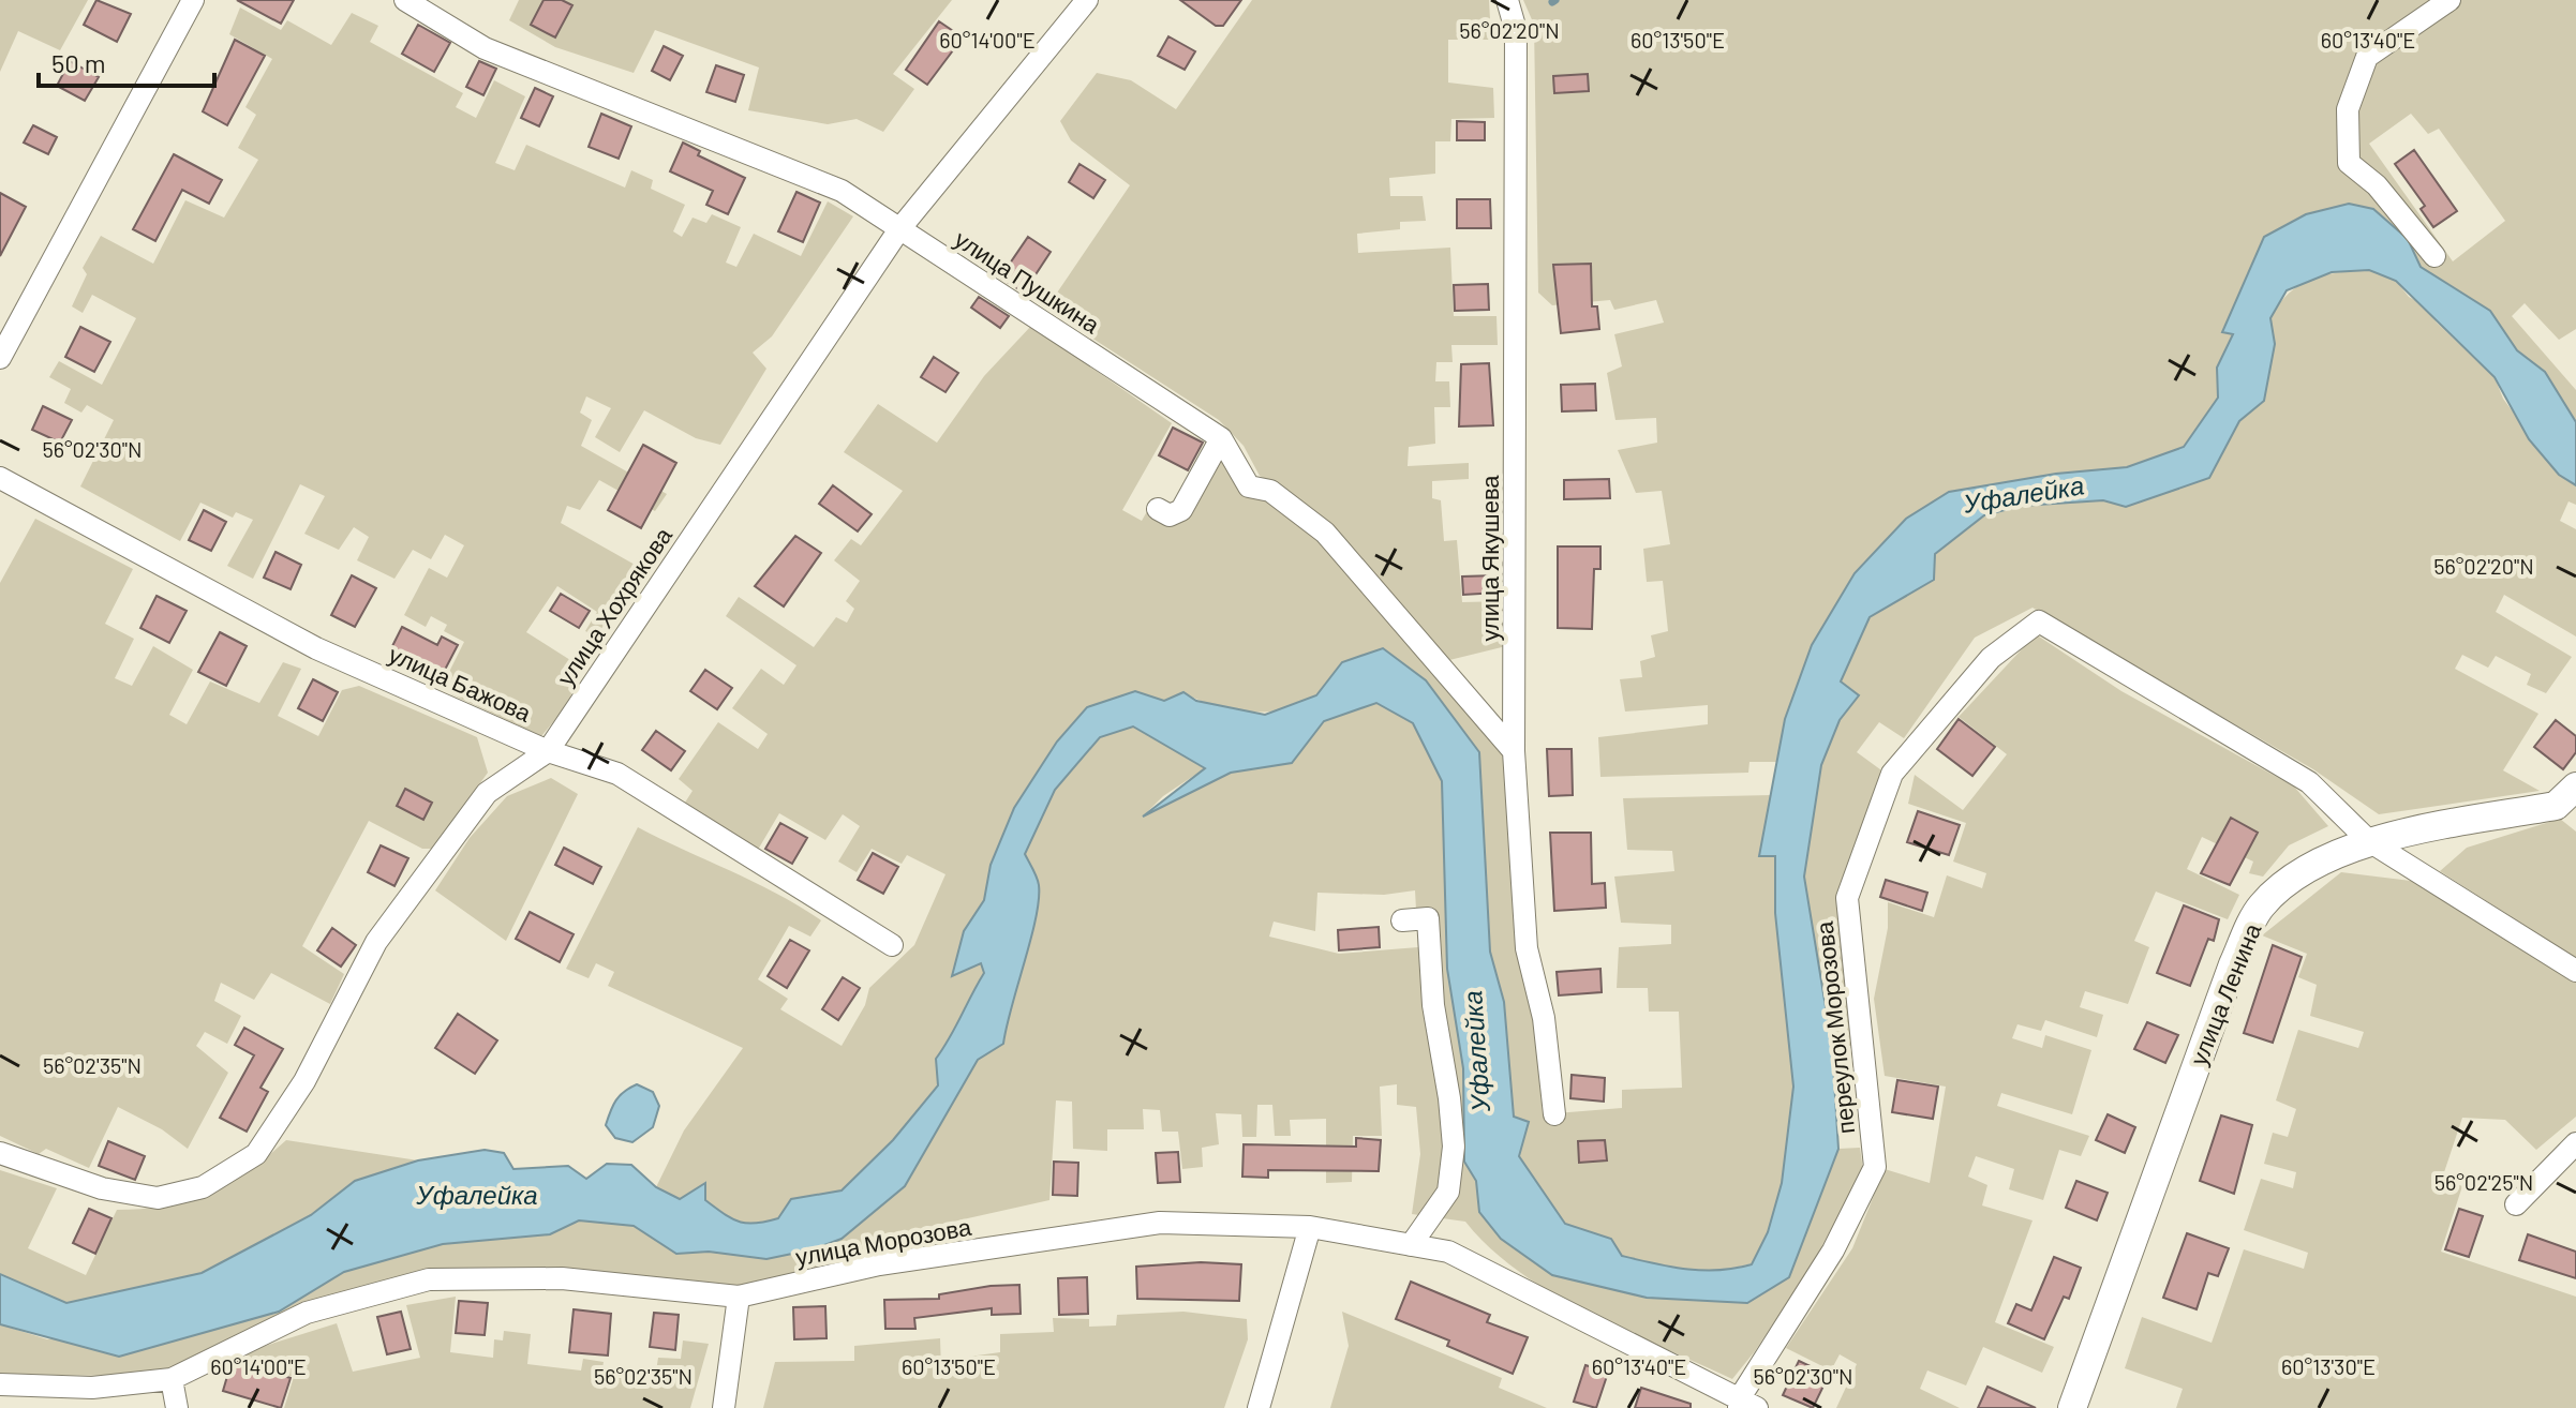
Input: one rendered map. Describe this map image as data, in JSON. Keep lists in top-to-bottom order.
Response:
{
  "streets": {
    "street": [
      "улица Пушкина",
      "улица Якушева",
      "улица Хохрякова",
      "улица Бажова",
      "улица Ленина",
      "переулок Морозова",
      "улица Морозова"
    ]
  },
  "crossings": [
    ["улица Пушкина", "улица Якушева"],
    ["улица Пушкина", "улица Хохрякова"],
    ["улица Хохрякова", "улица Бажова"],
    ["улица Ленина", "переулок Морозова"],
    ["переулок Морозова", "улица Морозова"]
  ],
  "water": ["Уфалейка"],
  "scale_bar": "50 m",
  "coordinates": [
    "56°02'20\"N",
    "60°14'00\"E",
    "60°13'50\"E",
    "60°13'40\"E",
    "56°02'30\"N",
    "56°02'35\"N",
    "56°02'25\"N",
    "60°13'30\"E"
  ]
}
